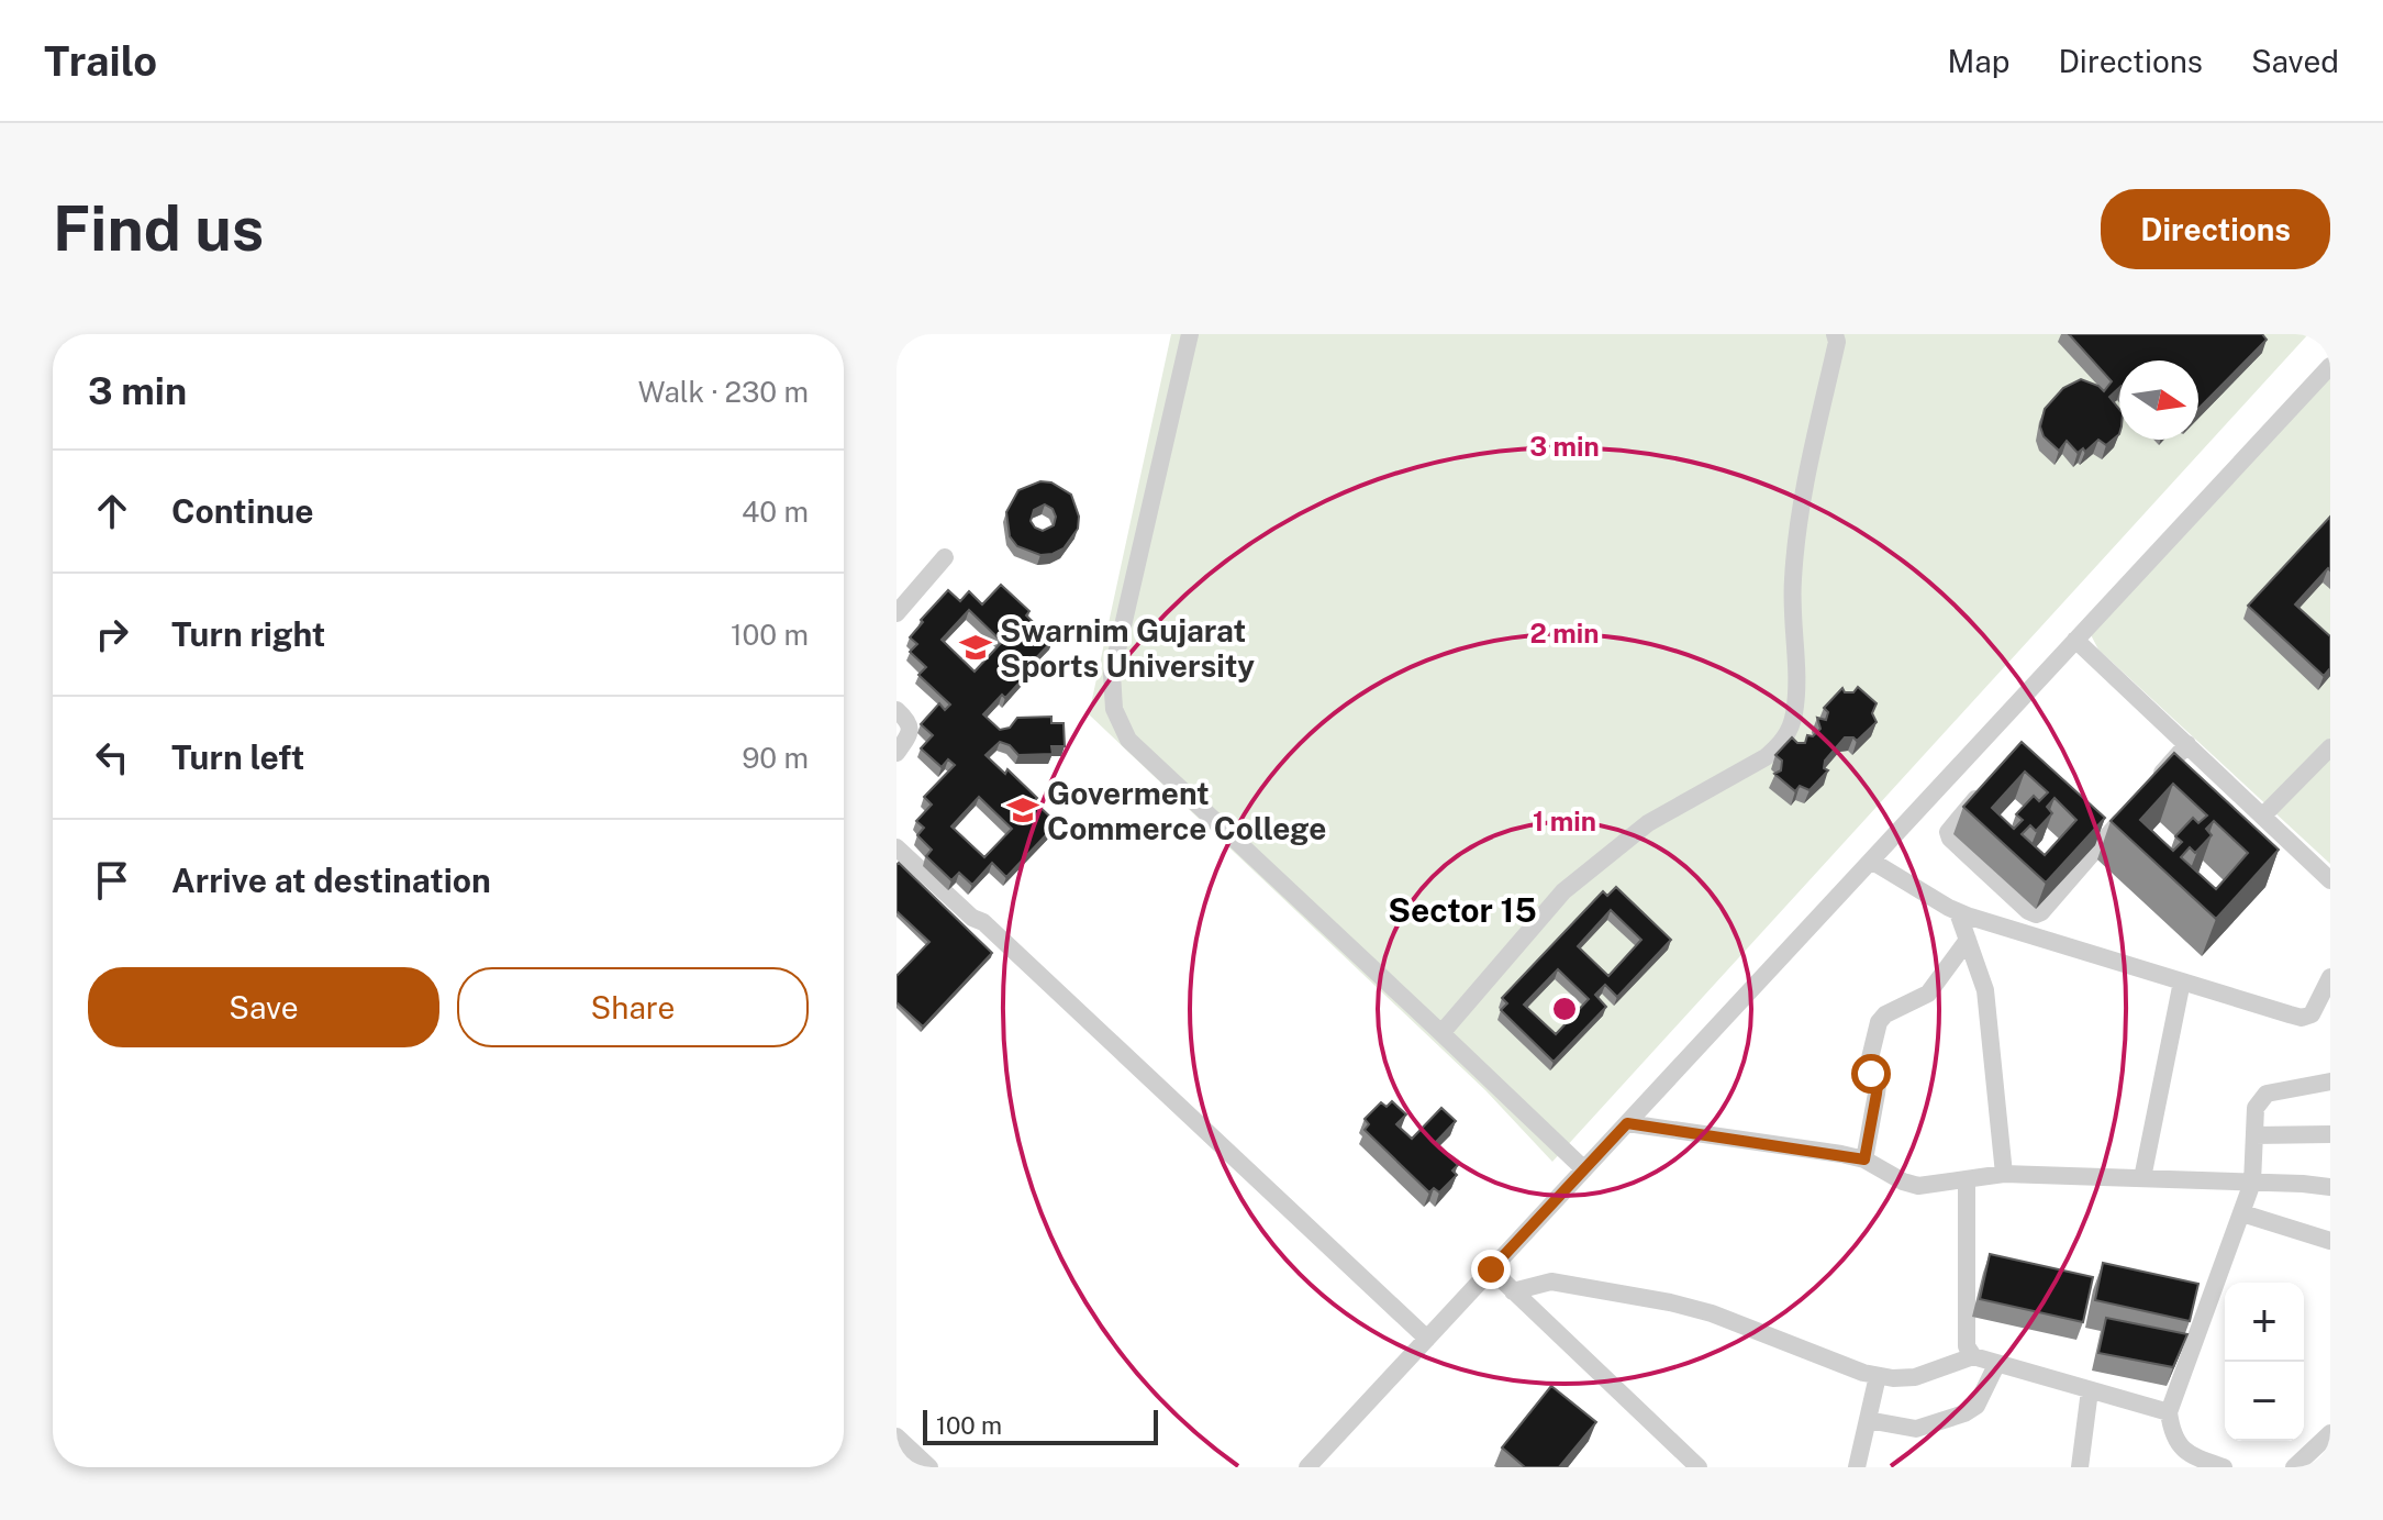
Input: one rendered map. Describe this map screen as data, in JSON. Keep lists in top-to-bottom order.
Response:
{
  "districts": ["Sector 15"],
  "places": {
    "school or university": ["Swarnim Gujarat Sports University", "Goverment Commerce College"]
  },
  "scale_bar": "100 m",
  "north": "right",
  "page": {
    "header": "Trailo",
    "nav": ["Map", "Directions", "Saved"],
    "buttons": [
      "Directions",
      ["Save", "Share"]
    ],
    "title": "Find us",
    "heading": ["3 min", "Walk · 230 m"],
    "list": [
      ["Continue", "40 m"],
      ["Turn right", "100 m"],
      ["Turn left", "90 m"],
      "Arrive at destination"
    ],
    "map_buttons": ["+", "−"],
    "scale": "100 m"
  },
  "rings": ["3 min", "2 min", "1 min"]
}
